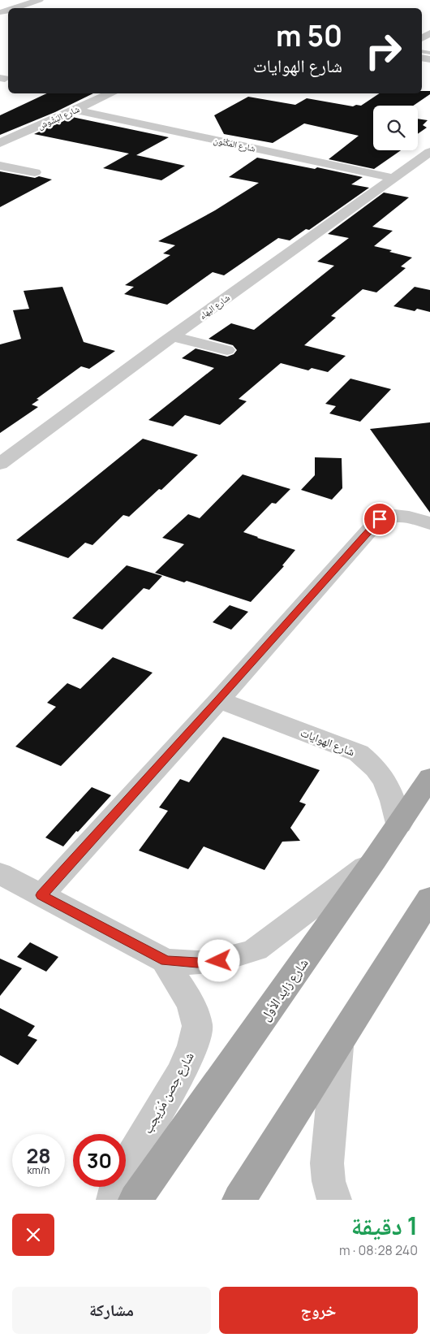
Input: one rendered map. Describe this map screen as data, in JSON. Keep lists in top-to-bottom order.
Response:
{
  "streets": {
    "main road": ["شارع زايد الأول"],
    "street": [
      "شارع البَشُوش",
      "شارع المَكْنُون",
      "شارع البهاء",
      "شارع الهوايات",
      "شارع حِصن مُرَيجب"
    ]
  },
  "crossings": [
    ["شارع البَشُوش", "شارع المَكْنُون"],
    ["شارع المَكْنُون", "شارع البهاء"],
    ["شارع الهوايات", "شارع زايد الأول"]
  ],
  "page": {
    "turn": ["50 m", "شارع الهوايات"],
    "speed": "28 km/h",
    "limit": "30",
    "heading": ["1 دقيقة", "240 m · 08:28"],
    "buttons": ["خروج", "مشاركة"]
  }
}
